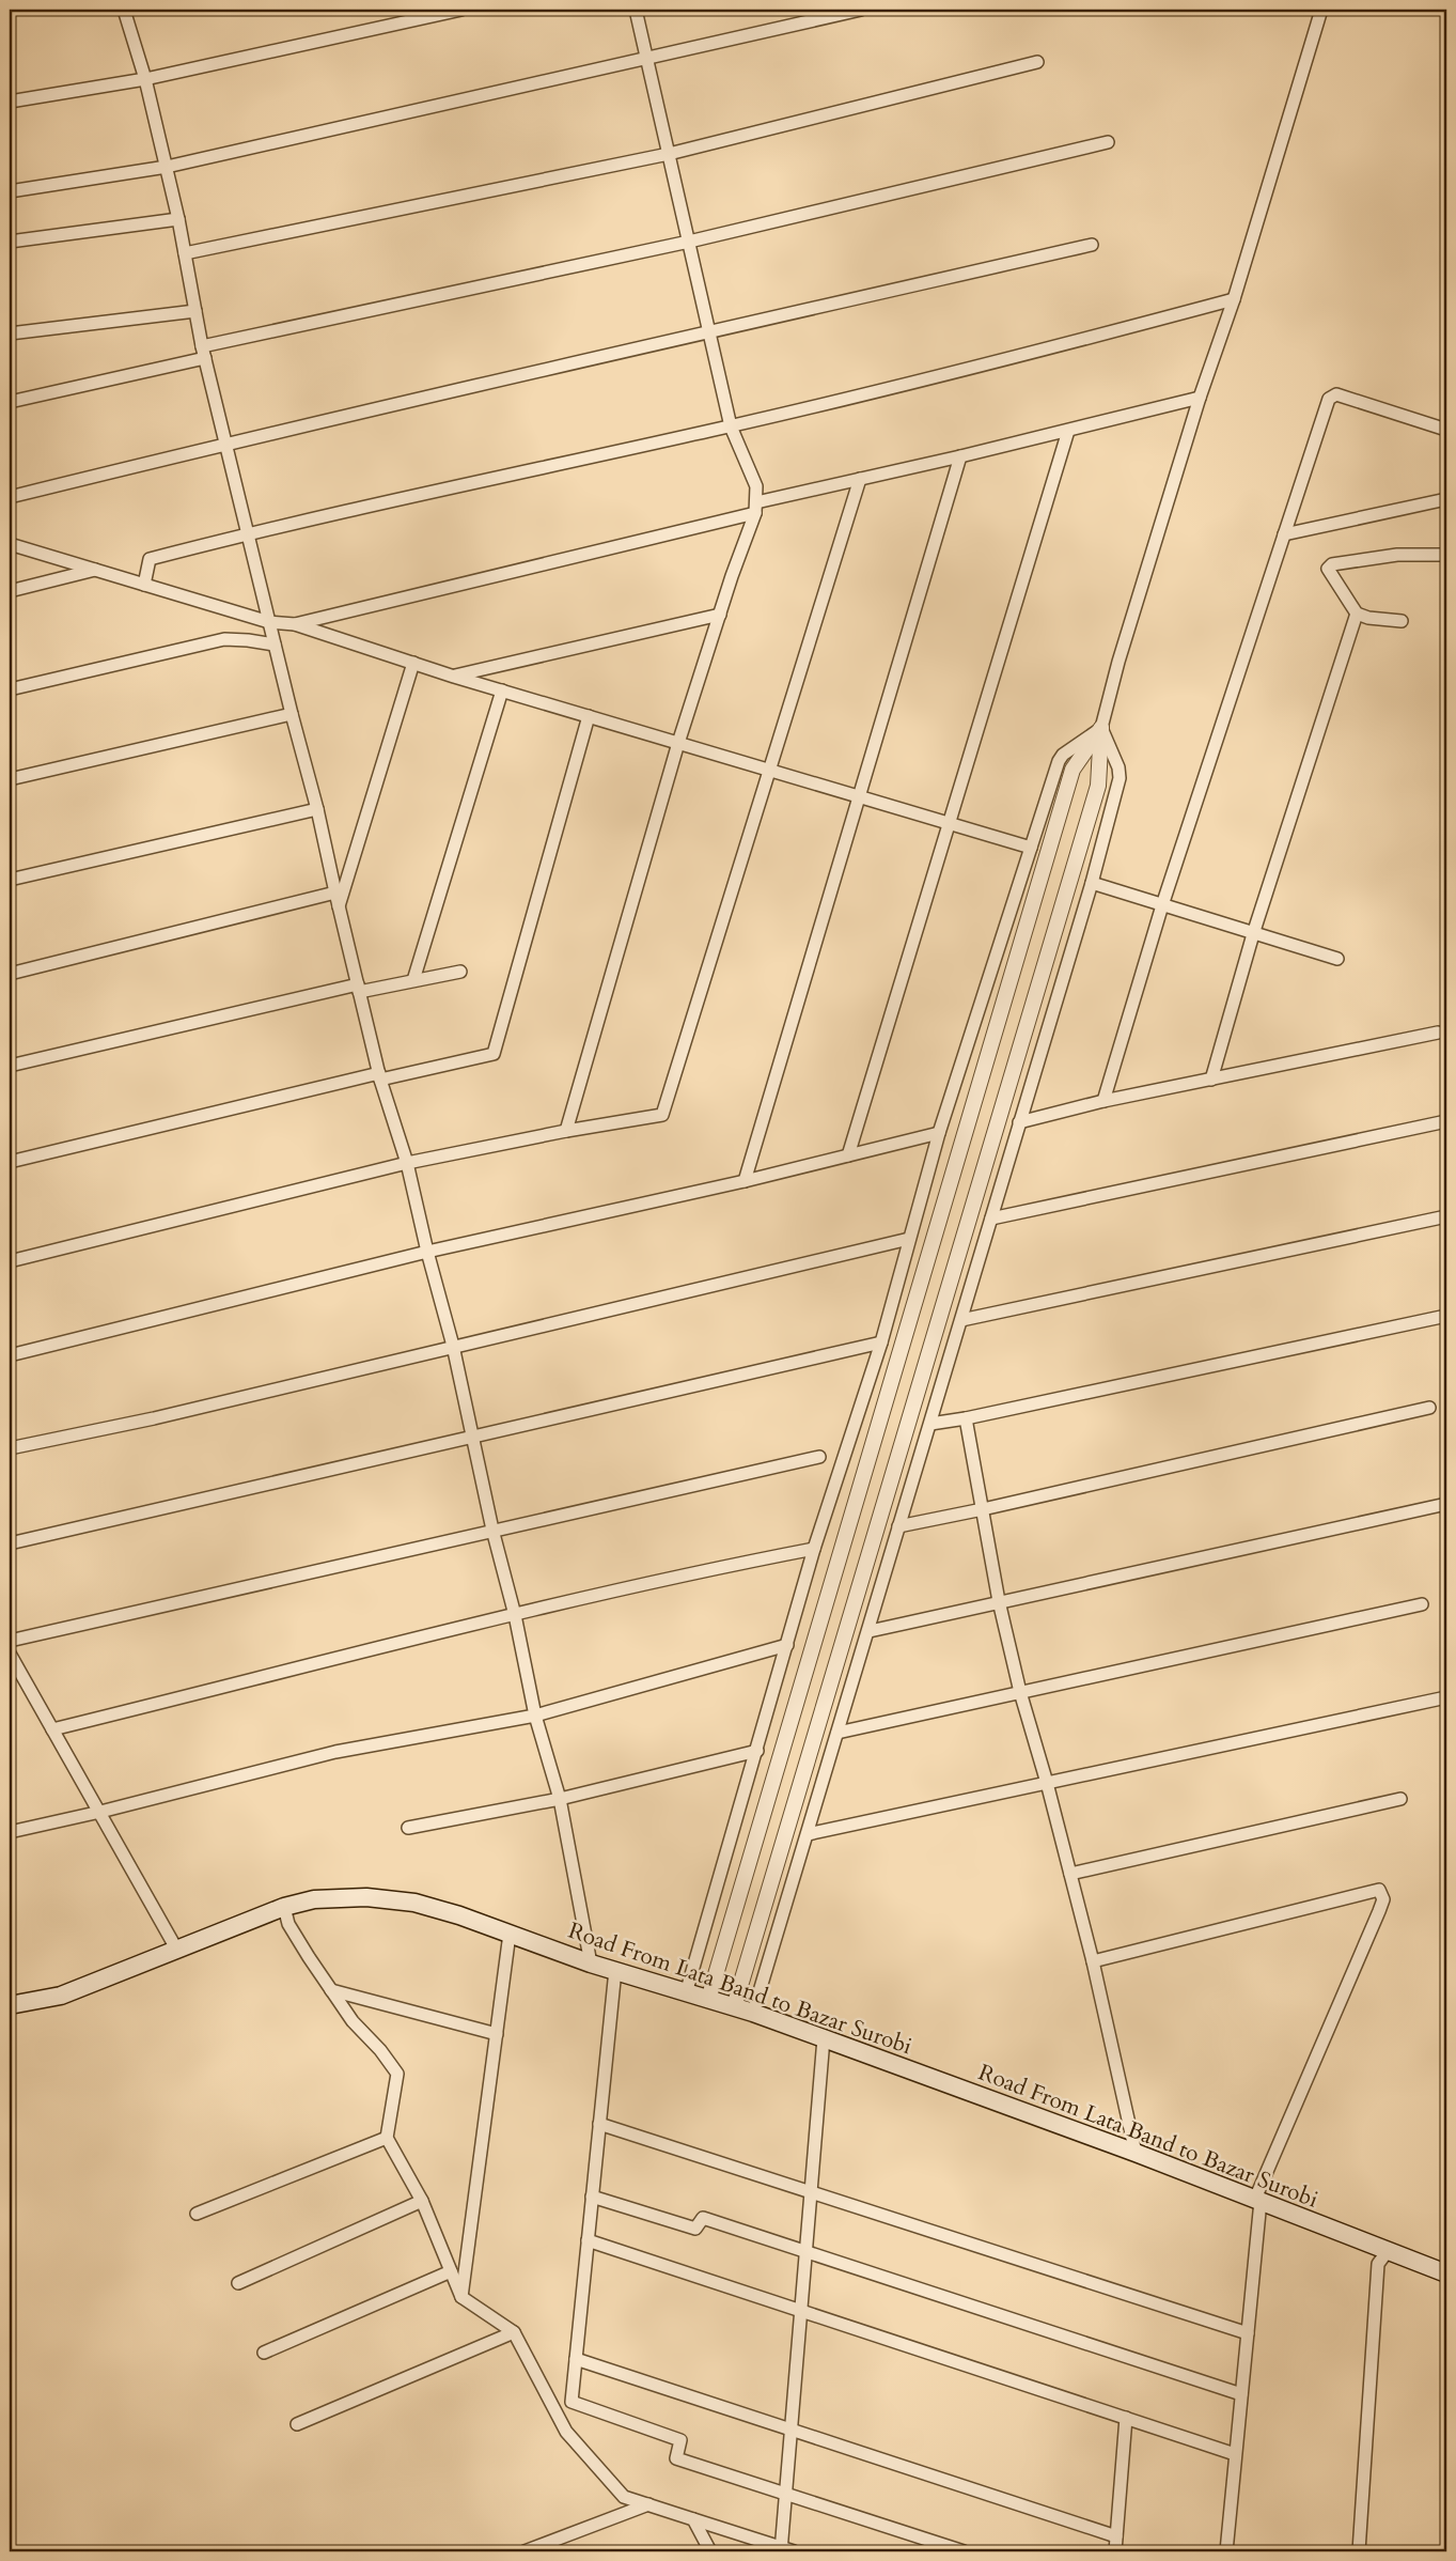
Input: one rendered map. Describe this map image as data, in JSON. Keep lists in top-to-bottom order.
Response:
{
  "streets": {
    "main road": ["Road From Lata Band to Bazar Surobi"]
  }
}
